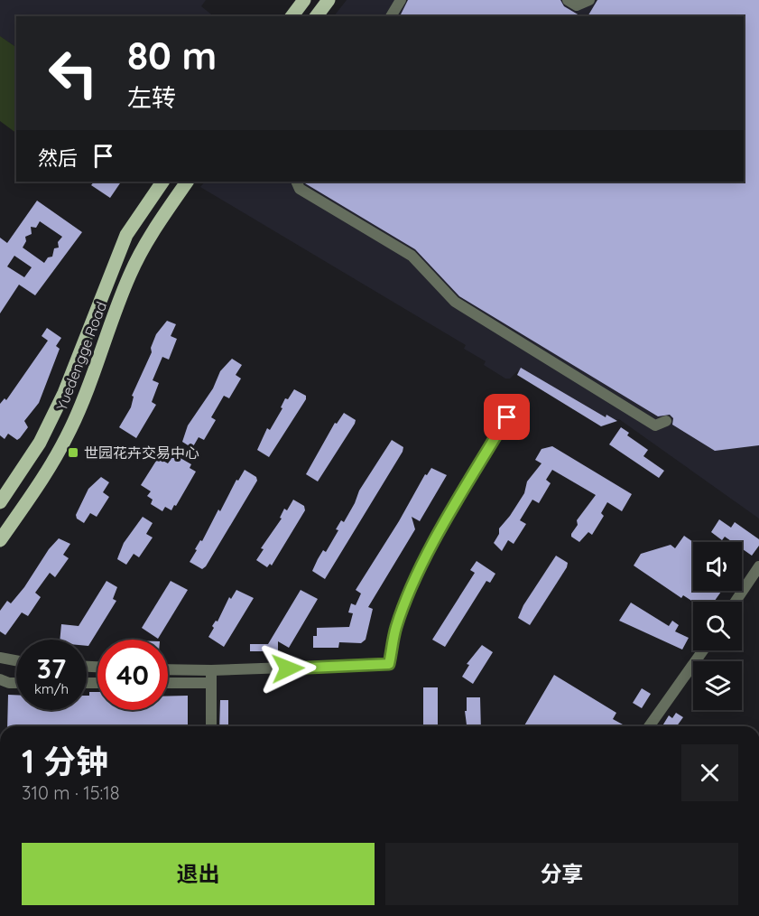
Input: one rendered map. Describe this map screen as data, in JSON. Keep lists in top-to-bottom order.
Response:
{
  "streets": {
    "main road": ["Yuedengge Road"]
  },
  "places": {
    "transit": ["世园花卉交易中心"]
  },
  "page": {
    "turn": ["80 m", "左转"],
    "then": "然后",
    "speed": "37 km/h",
    "limit": "40",
    "heading": ["1 分钟", "310 m · 15:18"],
    "buttons": ["退出", "分享"]
  }
}
